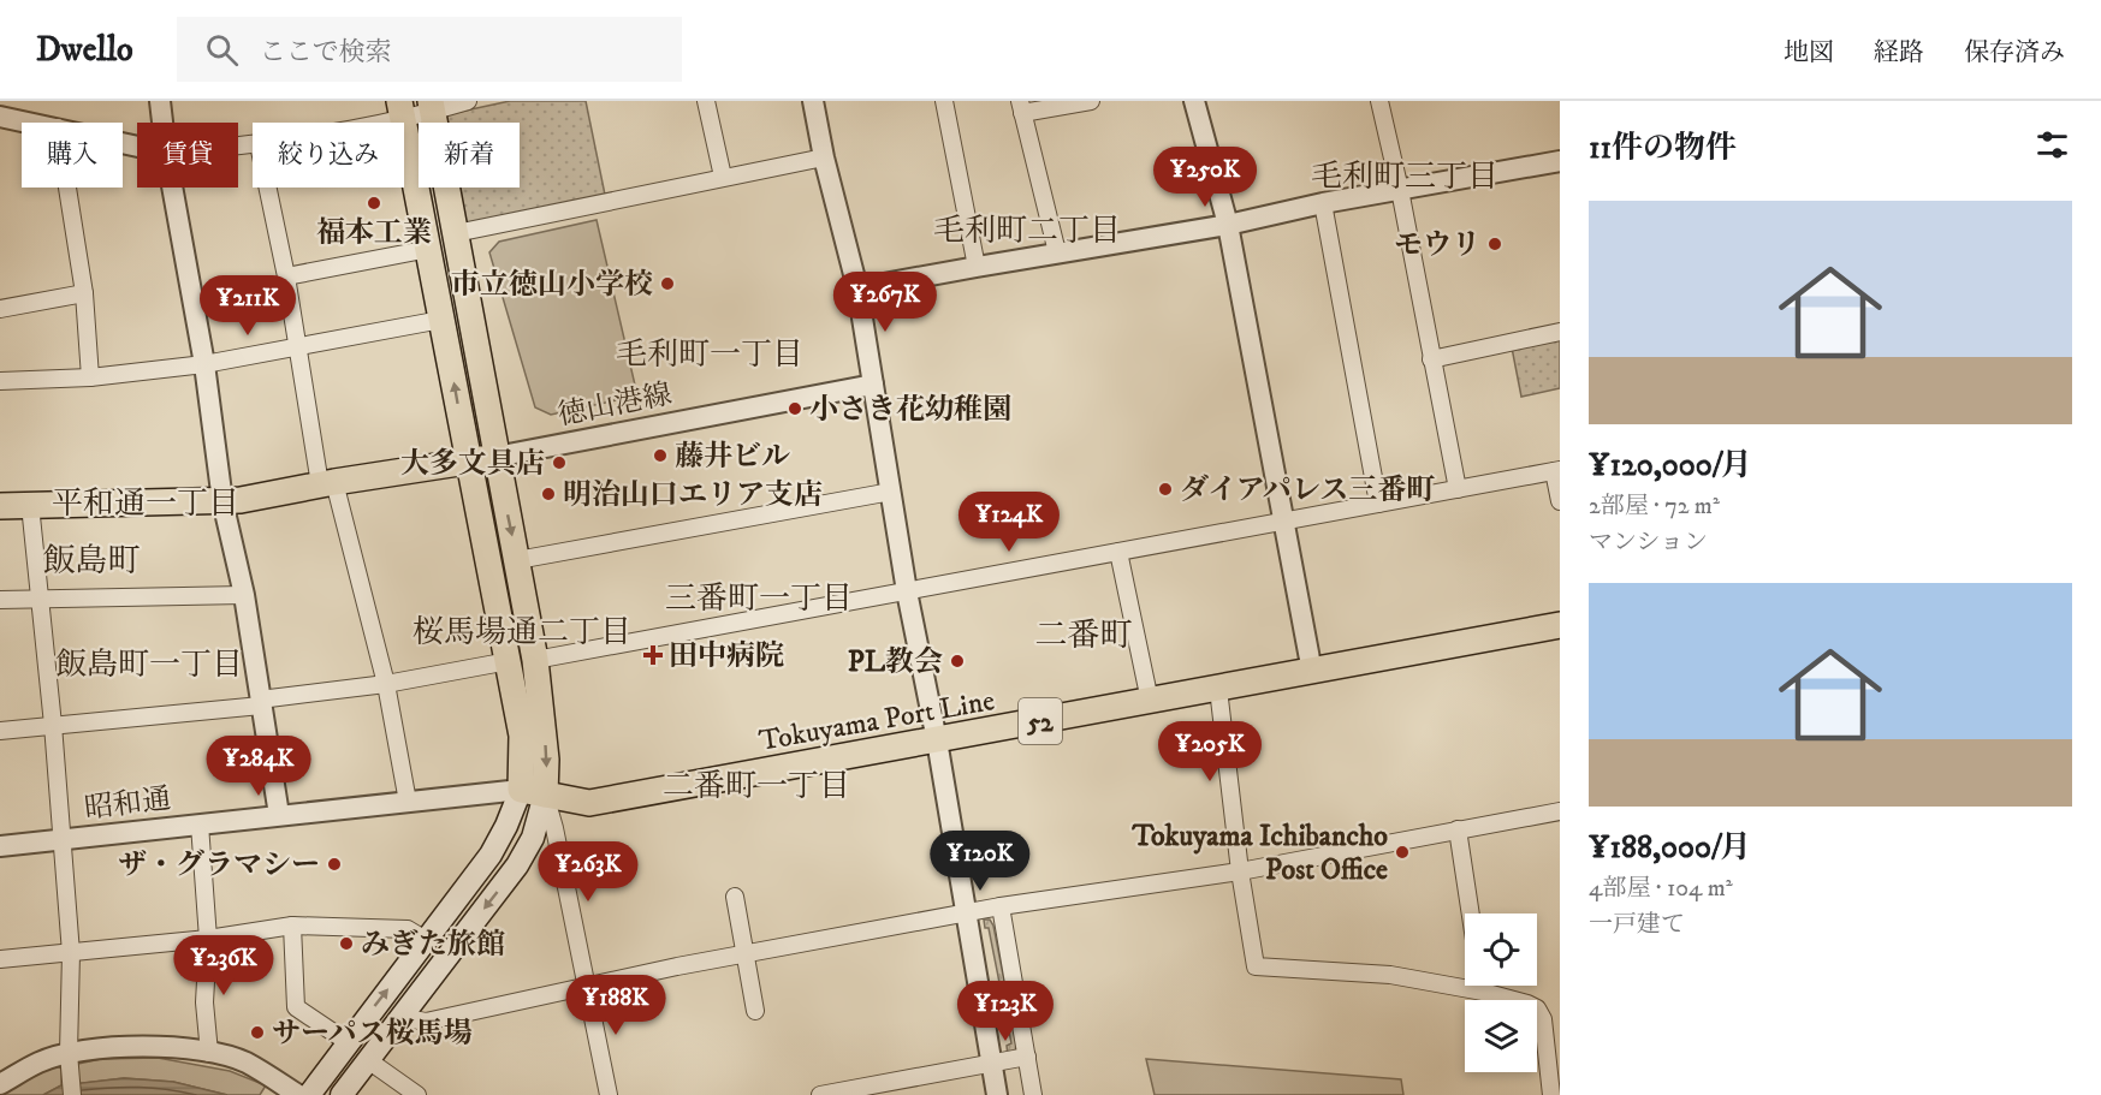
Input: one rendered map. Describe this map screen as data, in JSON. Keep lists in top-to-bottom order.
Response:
{
  "streets": {
    "main road": ["Tokuyama Port Line", "52"],
    "street": ["徳山港線", "昭和通"]
  },
  "crossings": [
    ["Tokuyama Port Line", "昭和通"]
  ],
  "districts": [
    "毛利町三丁目",
    "毛利町二丁目",
    "毛利町一丁目",
    "平和通一丁目",
    "飯島町",
    "三番町一丁目",
    "桜馬場通二丁目",
    "二番町",
    "飯島町一丁目",
    "二番町一丁目"
  ],
  "places": {
    "other": [
      "福本工業",
      "モウリ",
      "市立徳山小学校",
      "小さき花幼稚園",
      "藤井ビル",
      "大多文具店",
      "ダイアパレス三番町",
      "明治山口エリア支店",
      "PL教会",
      "Tokuyama Ichibancho Post Office",
      "ザ・グラマシー",
      "みぎた旅館",
      "サーパス桜馬場"
    ],
    "health": ["田中病院"]
  },
  "page": {
    "header": "Dwello",
    "search": "ここで検索",
    "nav": ["地図", "経路", "保存済み"],
    "heading": "11件の物件",
    "chip": [
      "購入",
      "賃貸",
      "絞り込み",
      "新着"
    ],
    "price": [
      "¥250K",
      "¥267K",
      "¥211K",
      "¥124K",
      "¥205K",
      "¥284K",
      "¥120K",
      "¥263K",
      "¥236K",
      "¥188K",
      "¥123K"
    ],
    "list": [
      {
        "name": "¥120,000/月",
        "note": "2部屋 · 72 m² · マンション"
      },
      {
        "name": "¥188,000/月",
        "note": "4部屋 · 104 m² · 一戸建て"
      }
    ]
  }
}
